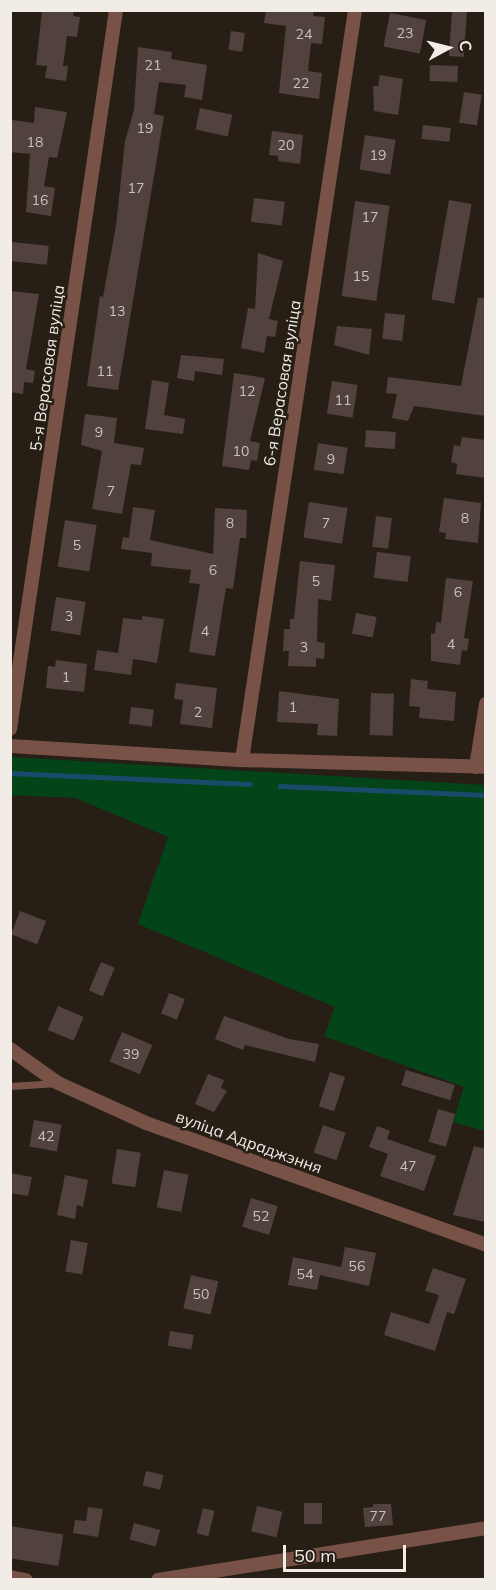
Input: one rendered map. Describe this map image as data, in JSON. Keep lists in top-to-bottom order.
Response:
{
  "streets": {
    "street": ["5-я Верасовая вуліца", "6-я Верасовая вуліца", "вуліца Адраджэння"]
  },
  "house_numbers": [
    "23",
    "24",
    "21",
    "22",
    "19",
    "18",
    "20",
    "19",
    "17",
    "16",
    "17",
    "15",
    "13",
    "11",
    "12",
    "11",
    "9",
    "10",
    "9",
    "7",
    "8",
    "8",
    "7",
    "5",
    "6",
    "5",
    "6",
    "3",
    "4",
    "4",
    "3",
    "1",
    "1",
    "2",
    "39",
    "42",
    "47",
    "52",
    "56",
    "54",
    "50",
    "77"
  ],
  "scale_bar": "50 m",
  "north": "right"
}
